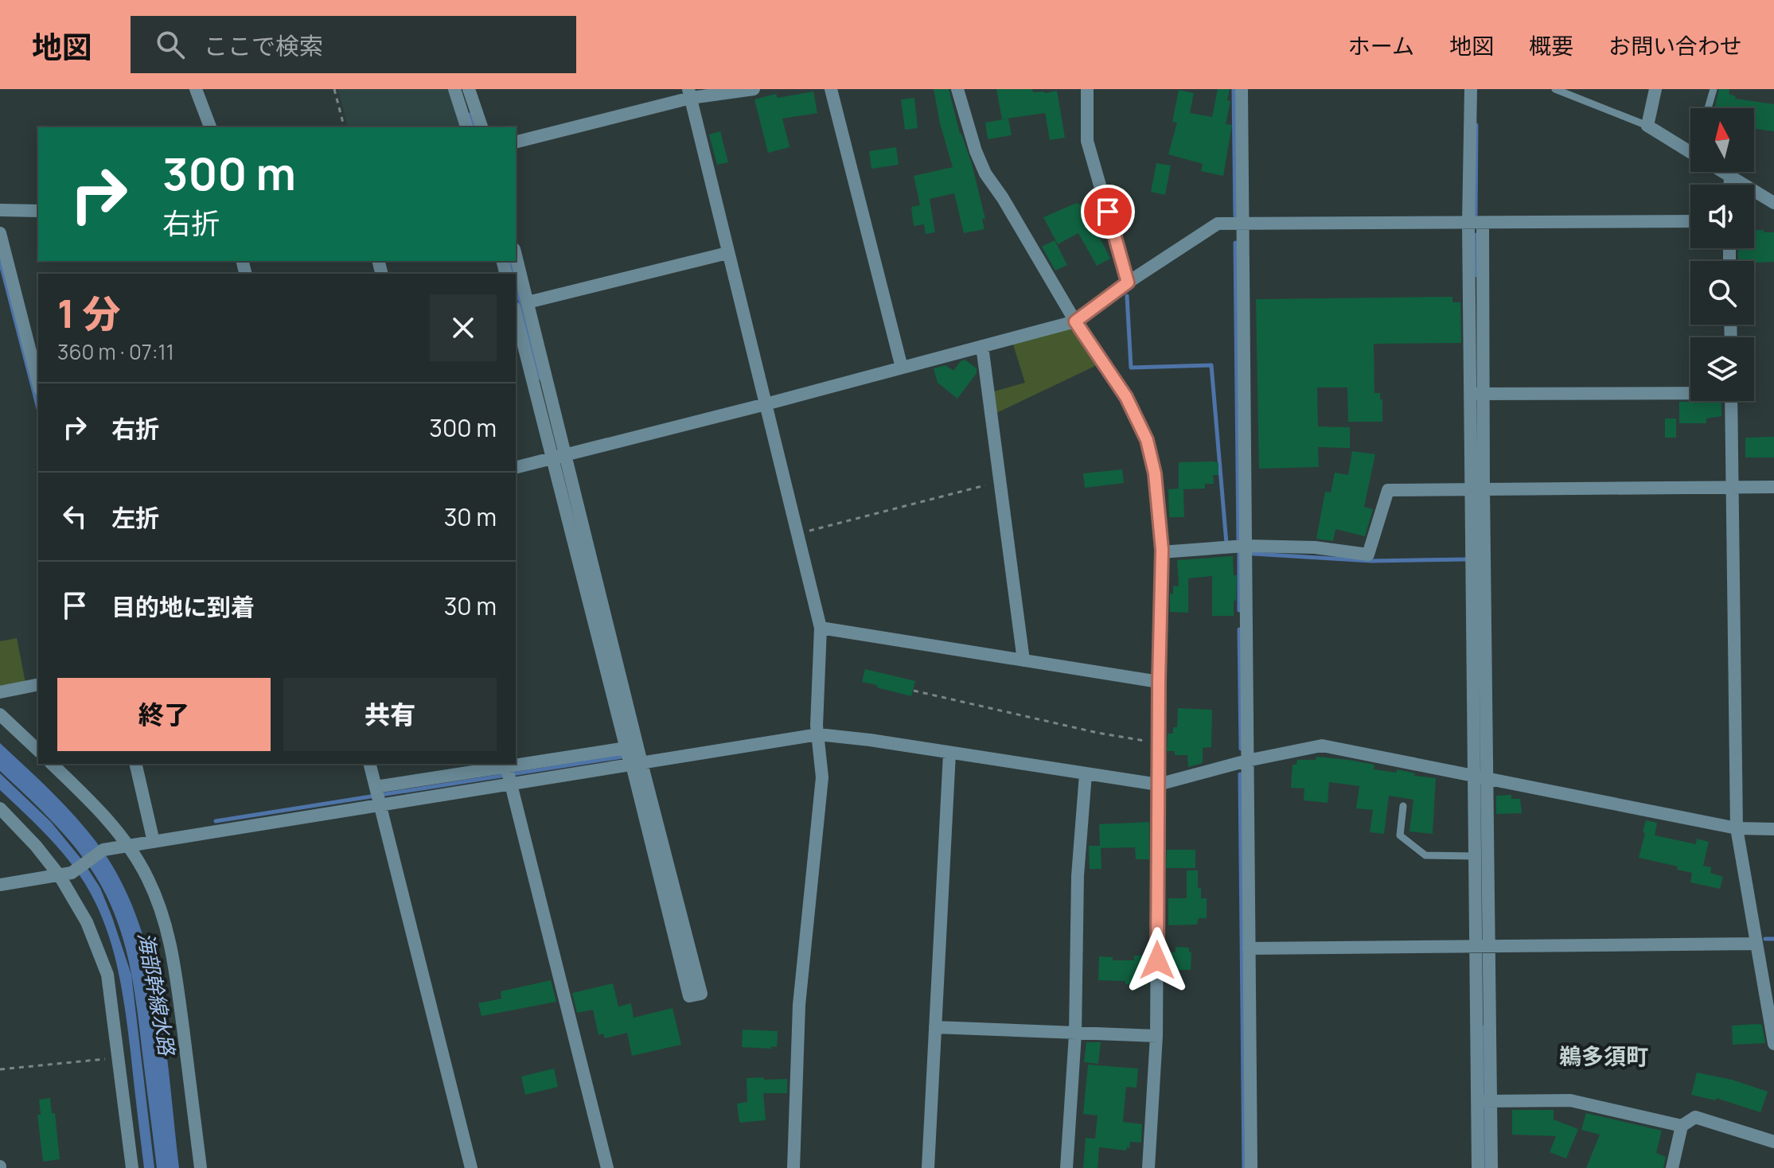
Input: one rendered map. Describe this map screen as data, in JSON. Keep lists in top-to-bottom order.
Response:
{
  "districts": ["鵜多須町"],
  "water": ["海部幹線水路"],
  "north": "top",
  "page": {
    "header": "地図",
    "search": "ここで検索",
    "nav": [
      "ホーム",
      "地図",
      "概要",
      "お問い合わせ"
    ],
    "turn": ["300 m", "右折"],
    "heading": ["1 分", "360 m · 07:11"],
    "list": [
      {
        "name": "右折",
        "value": "300 m"
      },
      {
        "name": "左折",
        "value": "30 m"
      },
      {
        "name": "目的地に到着",
        "value": "30 m"
      }
    ],
    "buttons": ["終了", "共有"]
  }
}
